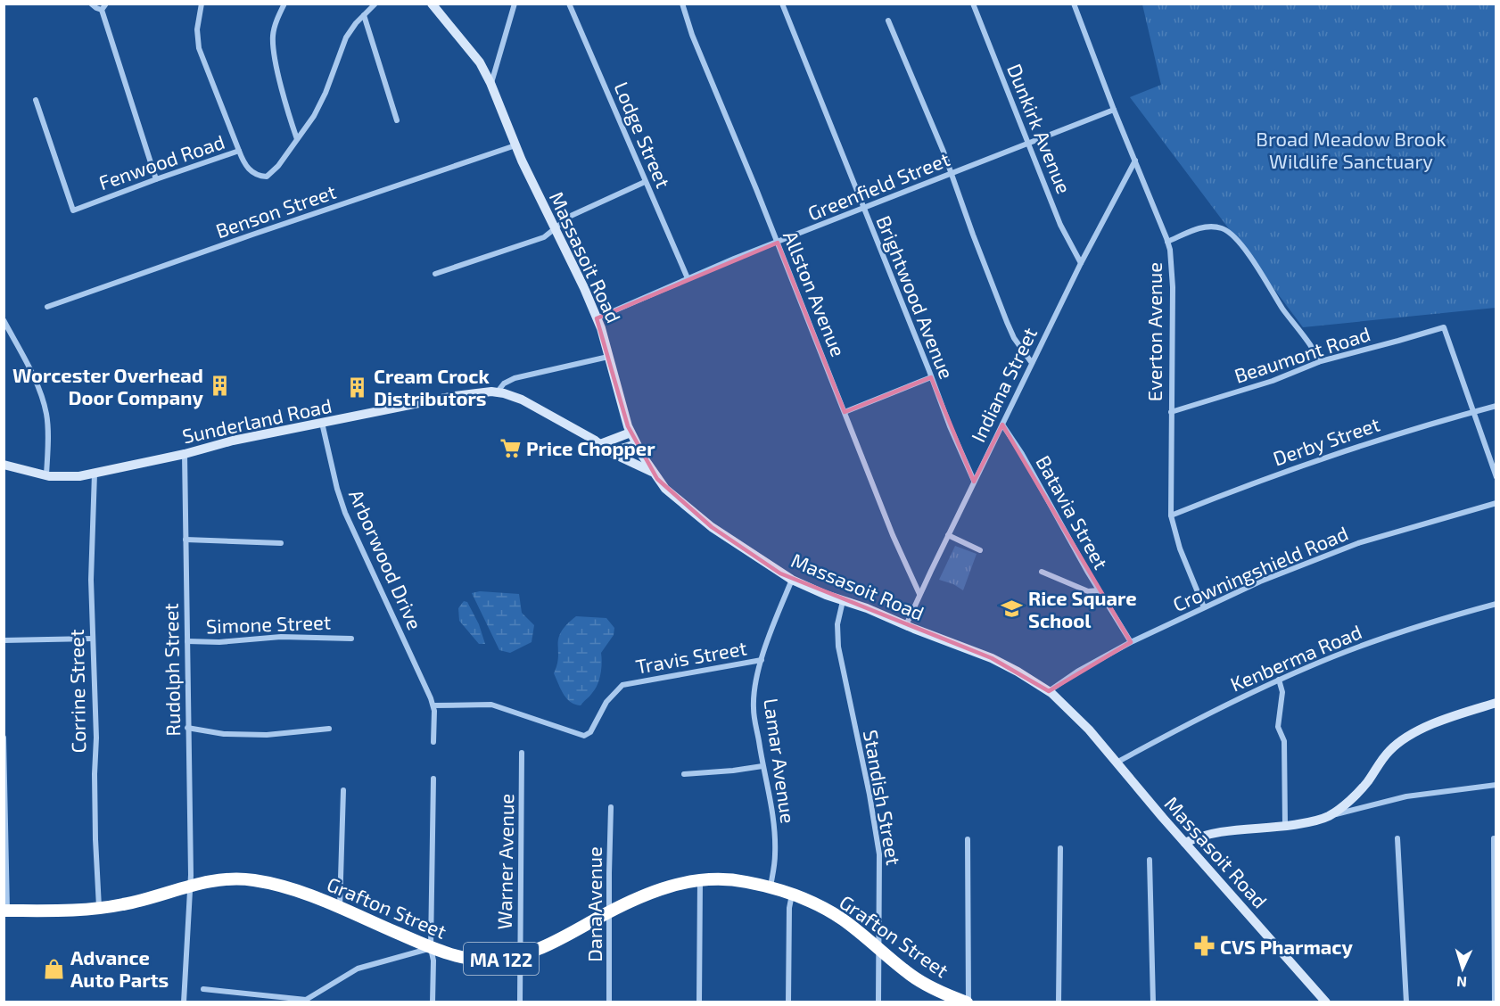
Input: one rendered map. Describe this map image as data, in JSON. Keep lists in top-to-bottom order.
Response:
{
  "streets": {
    "highway": ["Grafton Street", "MA 122"],
    "main road": ["Massasoit Road", "Sunderland Road"],
    "street": [
      "Dunkirk Avenue",
      "Lodge Street",
      "Fenwood Road",
      "Greenfield Street",
      "Benson Street",
      "Allston Avenue",
      "Brightwood Avenue",
      "Everton Avenue",
      "Beaumont Road",
      "Indiana Street",
      "Derby Street",
      "Batavia Street",
      "Arborwood Drive",
      "Crowningshield Road",
      "Simone Street",
      "Travis Street",
      "Kenberma Road",
      "Rudolph Street",
      "Corrine Street",
      "Lamar Avenue",
      "Standish Street",
      "Warner Avenue",
      "Dana Avenue"
    ]
  },
  "crossings": [
    ["Dunkirk Avenue", "Greenfield Street"],
    ["Dunkirk Avenue", "Indiana Street"],
    ["Lodge Street", "Greenfield Street"],
    ["Greenfield Street", "Massasoit Road"],
    ["Greenfield Street", "Allston Avenue"],
    ["Greenfield Street", "Brightwood Avenue"],
    ["Greenfield Street", "Everton Avenue"],
    ["Benson Street", "Massasoit Road"],
    ["Massasoit Road", "Indiana Street"],
    ["Massasoit Road", "Sunderland Road"],
    ["Massasoit Road", "Crowningshield Road"],
    ["Massasoit Road", "Kenberma Road"],
    ["Massasoit Road", "Lamar Avenue"],
    ["Massasoit Road", "Standish Street"],
    ["Allston Avenue", "Indiana Street"],
    ["Brightwood Avenue", "Indiana Street"],
    ["Everton Avenue", "Beaumont Road"],
    ["Everton Avenue", "Indiana Street"],
    ["Everton Avenue", "Derby Street"],
    ["Everton Avenue", "Crowningshield Road"],
    ["Beaumont Road", "Derby Street"],
    ["Indiana Street", "Batavia Street"],
    ["Sunderland Road", "Arborwood Drive"],
    ["Sunderland Road", "Rudolph Street"],
    ["Sunderland Road", "Corrine Street"],
    ["Batavia Street", "Crowningshield Road"],
    ["Arborwood Drive", "Travis Street"],
    ["Simone Street", "Rudolph Street"],
    ["Travis Street", "Lamar Avenue"],
    ["Rudolph Street", "Grafton Street"],
    ["Corrine Street", "Grafton Street"],
    ["Lamar Avenue", "Grafton Street"],
    ["Standish Street", "Grafton Street"],
    ["Warner Avenue", "Grafton Street"],
    ["Dana Avenue", "Grafton Street"]
  ],
  "parks": ["Broad Meadow Brook Wildlife Sanctuary"],
  "places": {
    "building": ["Worcester Overhead Door Company", "Cream Crock Distributors"],
    "supermarket": ["Price Chopper"],
    "school or university": ["Rice Square School"],
    "pharmacy": ["CVS Pharmacy"],
    "shop": ["Advance Auto Parts"]
  },
  "north": "bottom"
}
